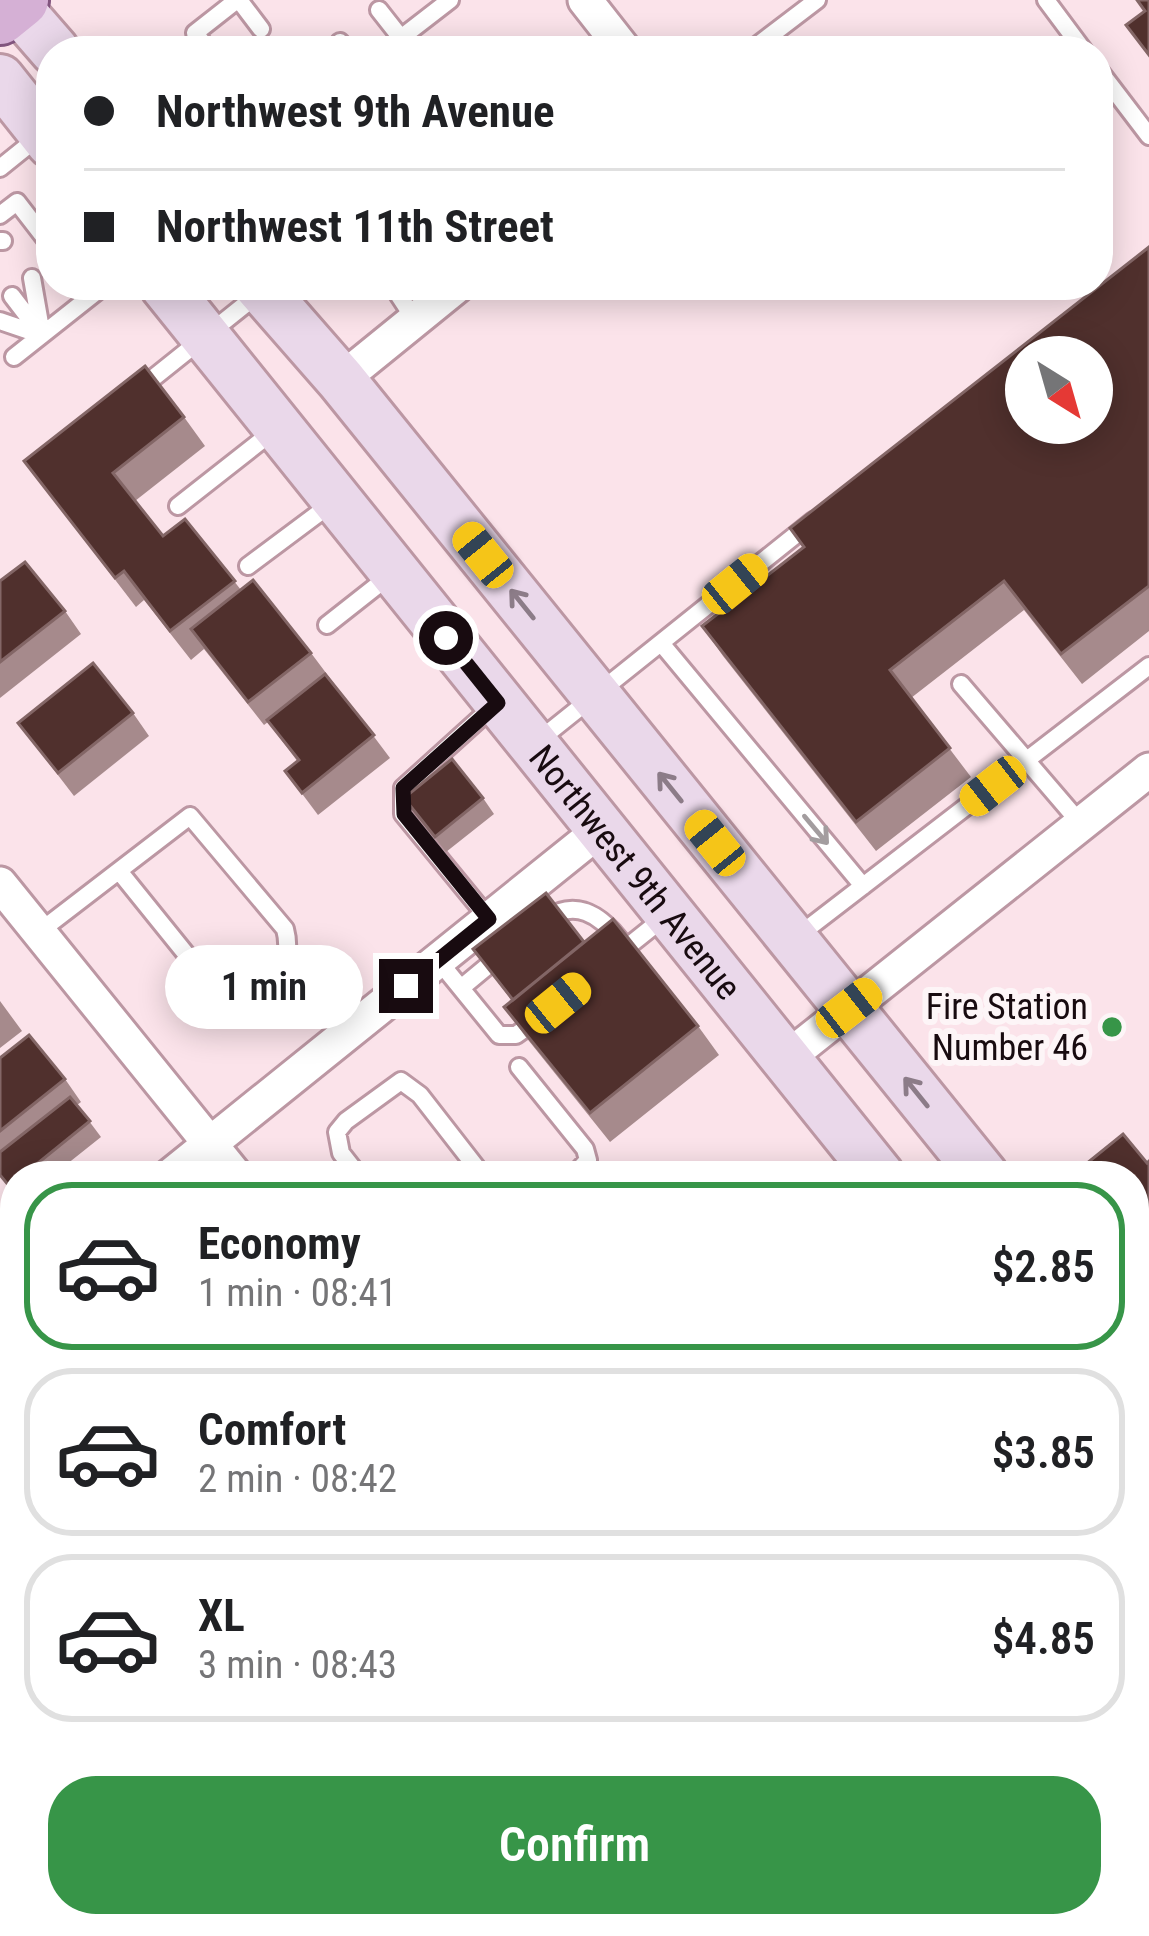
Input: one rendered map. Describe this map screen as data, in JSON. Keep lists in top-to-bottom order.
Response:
{
  "streets": {
    "main road": ["Northwest 9th Avenue"]
  },
  "places": ["Fire Station Number 46"],
  "north": "bottom right",
  "page": {
    "banner": ["Northwest 9th Avenue", "Northwest 11th Street"],
    "bubble": "1 min",
    "list": [
      {
        "name": "Economy",
        "note": "1 min · 08:41",
        "value": "$2.85"
      },
      {
        "name": "Comfort",
        "note": "2 min · 08:42",
        "value": "$3.85"
      },
      {
        "name": "XL",
        "note": "3 min · 08:43",
        "value": "$4.85"
      }
    ],
    "buttons": "Confirm"
  }
}
